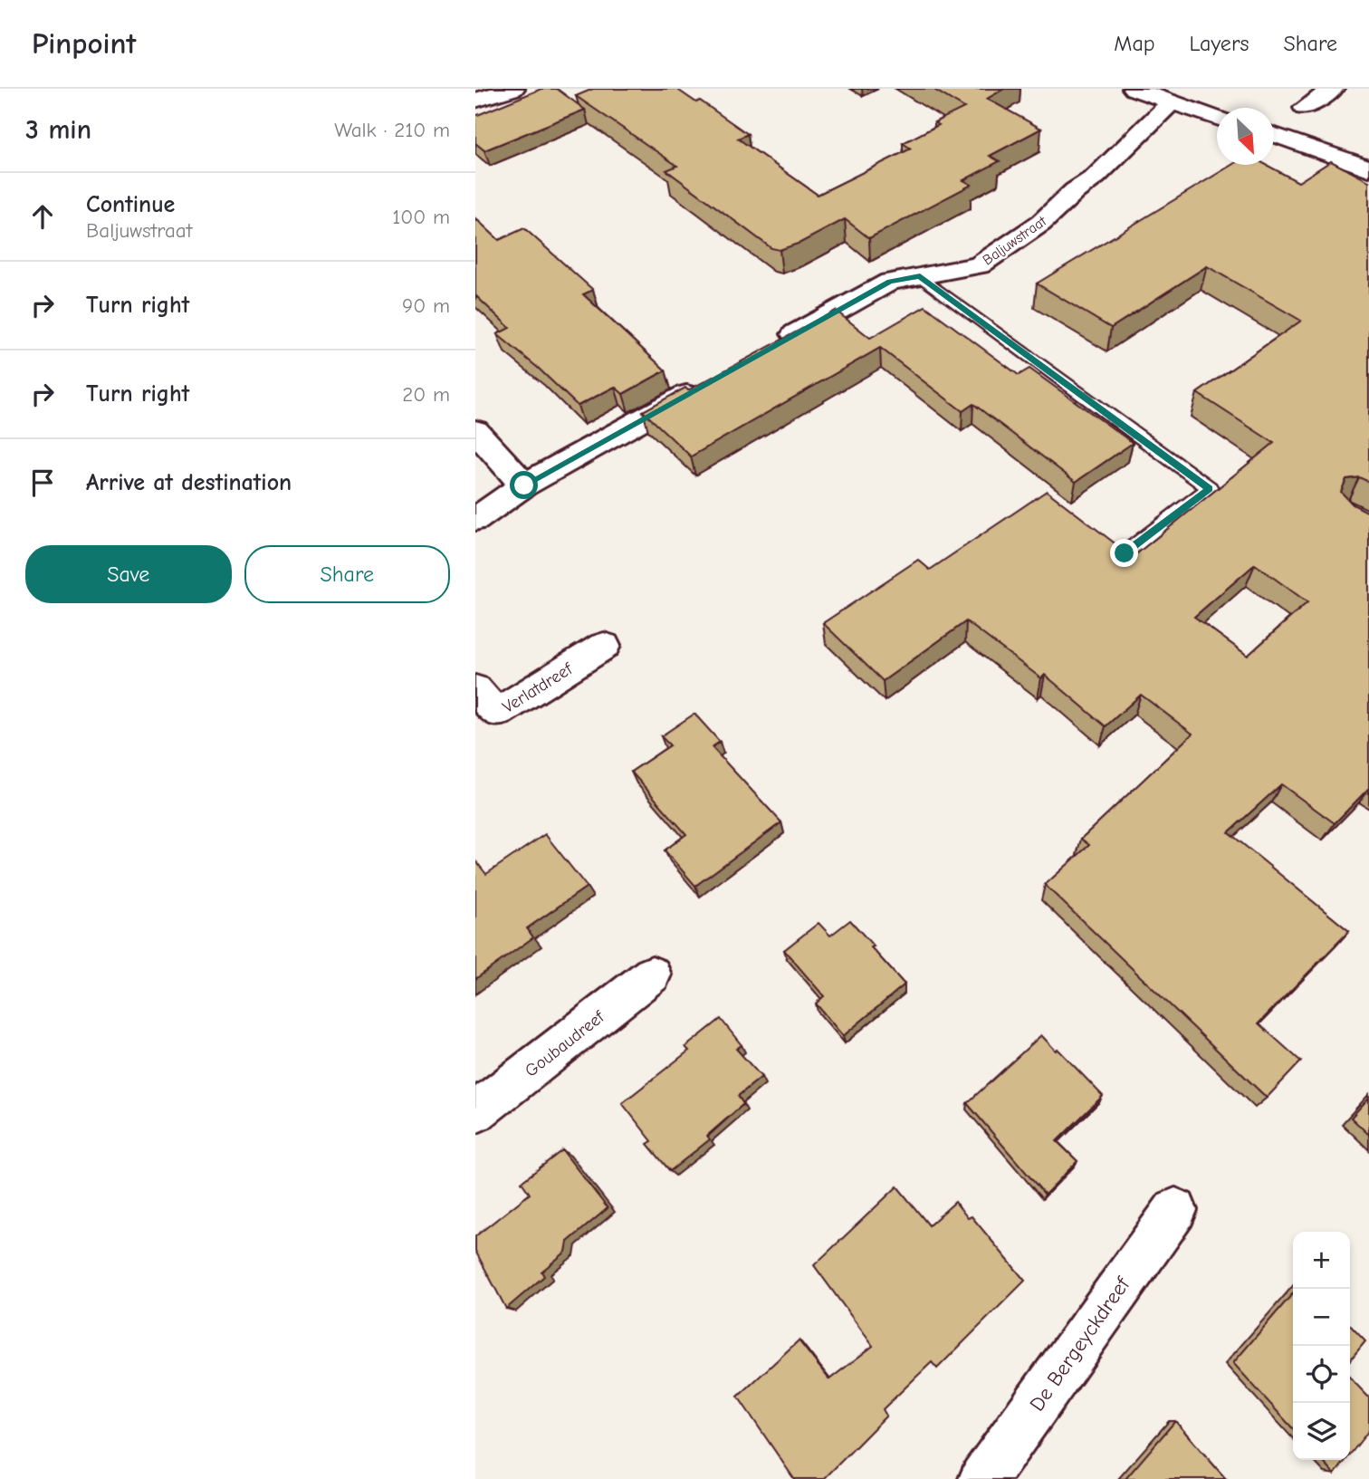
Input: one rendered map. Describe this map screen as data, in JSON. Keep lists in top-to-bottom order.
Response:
{
  "streets": {
    "street": [
      "Baljuwstraat",
      "Verlatdreef",
      "Goubaudreef",
      "De Bergeyckdreef"
    ]
  },
  "north": "bottom right",
  "page": {
    "header": "Pinpoint",
    "nav": ["Map", "Layers", "Share"],
    "heading": ["3 min", "Walk · 210 m"],
    "list": [
      ["Continue", "Baljuwstraat", "100 m"],
      ["Turn right", "90 m"],
      ["Turn right", "20 m"],
      "Arrive at destination"
    ],
    "buttons": ["Save", "Share"],
    "map_buttons": ["+", "−"]
  }
}
